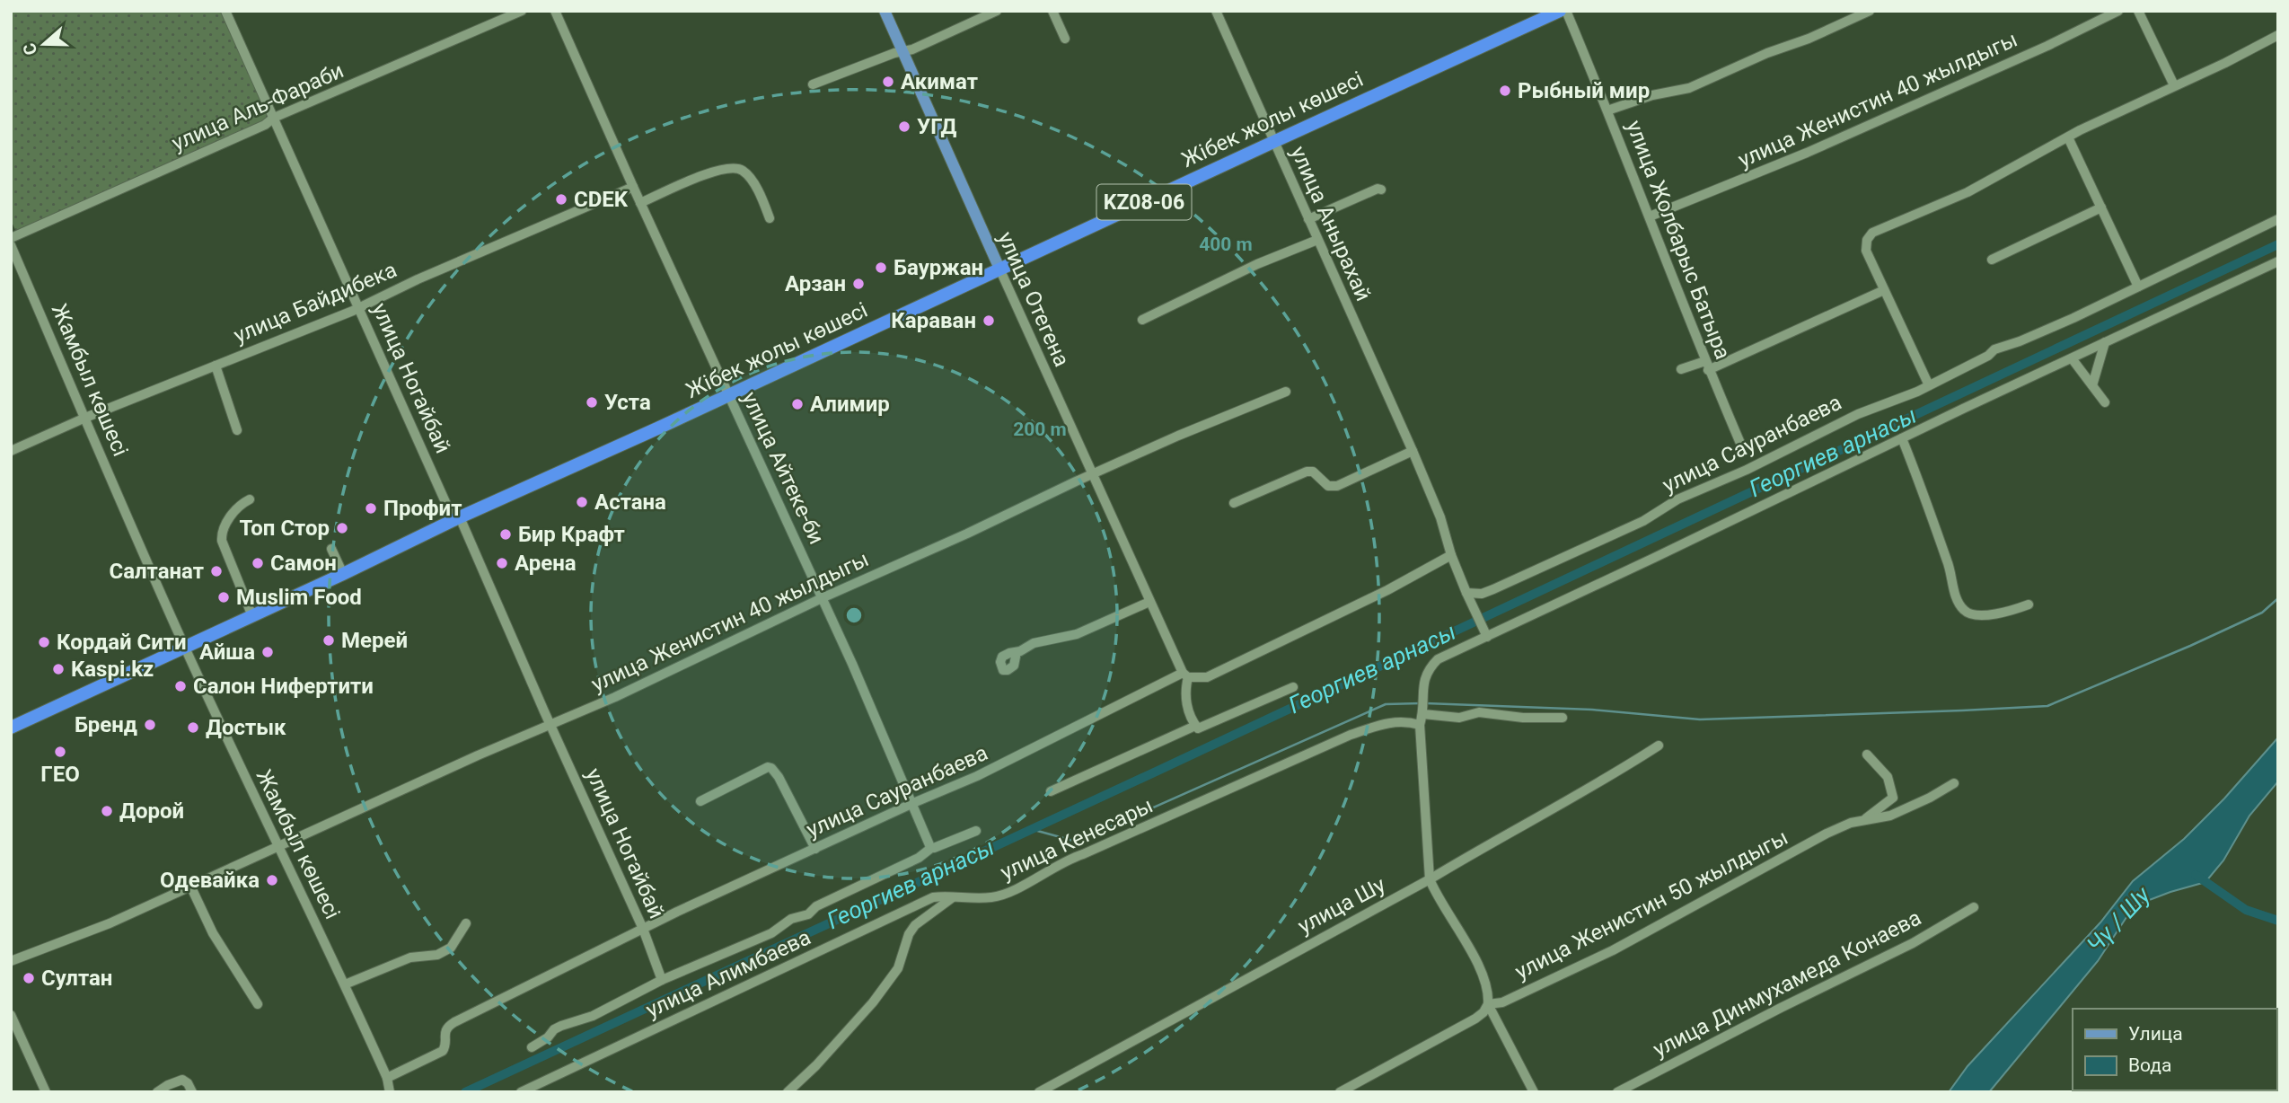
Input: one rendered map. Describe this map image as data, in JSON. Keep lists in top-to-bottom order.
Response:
{
  "streets": {
    "highway": ["Жібек жолы көшесі", "KZ08-06"],
    "main road": ["улица Отегена"],
    "street": [
      "улица Женистин 40 жылдыгы",
      "улица Аль-Фараби",
      "улица Анырахай",
      "улица Жолбарыс Батыра",
      "улица Байдибека",
      "улица Ногайбай",
      "Жамбыл көшесі",
      "улица Сауранбаева",
      "улица Айтеке-би",
      "улица Кенесары",
      "улица Женистин 50 жылдыгы",
      "улица Шу",
      "улица Алимбаева",
      "улица Динмухамеда Конаева"
    ]
  },
  "crossings": [
    ["улица Женистин 40 жылдыгы", "улица Жолбарыс Батыра"],
    ["улица Женистин 40 жылдыгы", "улица Отегена"],
    ["улица Женистин 40 жылдыгы", "улица Ногайбай"],
    ["улица Женистин 40 жылдыгы", "Жамбыл көшесі"],
    ["улица Женистин 40 жылдыгы", "улица Айтеке-би"],
    ["улица Аль-Фараби", "улица Ногайбай"],
    ["Жібек жолы көшесі", "улица Анырахай"],
    ["Жібек жолы көшесі", "улица Жолбарыс Батыра"],
    ["Жібек жолы көшесі", "улица Отегена"],
    ["Жібек жолы көшесі", "улица Ногайбай"],
    ["Жібек жолы көшесі", "Жамбыл көшесі"],
    ["Жібек жолы көшесі", "улица Айтеке-би"],
    ["улица Анырахай", "улица Сауранбаева"],
    ["улица Отегена", "улица Сауранбаева"],
    ["улица Байдибека", "улица Ногайбай"],
    ["улица Байдибека", "Жамбыл көшесі"],
    ["улица Байдибека", "улица Айтеке-би"],
    ["улица Ногайбай", "улица Сауранбаева"],
    ["Жамбыл көшесі", "улица Сауранбаева"],
    ["улица Сауранбаева", "улица Айтеке-би"],
    ["улица Кенесары", "улица Алимбаева"]
  ],
  "water": ["Георгиев арнасы", "Чү / Шу"],
  "places": [
    "Акимат",
    "Рыбный мир",
    "УГД",
    "CDEK",
    "Бауржан",
    "Арзан",
    "Караван",
    "Уста",
    "Алимир",
    "Астана",
    "Профит",
    "Топ Стор",
    "Бир Крафт",
    "Самон",
    "Арена",
    "Салтанат",
    "Muslim Food",
    "Мерей",
    "Кордай Сити",
    "Айша",
    "Kaspi.kz",
    "Салон Нифертити",
    "Бренд",
    "Достык",
    "ГЕО",
    "Дорой",
    "Одевайка",
    "Султан"
  ],
  "legend": ["Улица", "Вода"],
  "north": "left",
  "rings": ["400 m", "200 m"]
}
